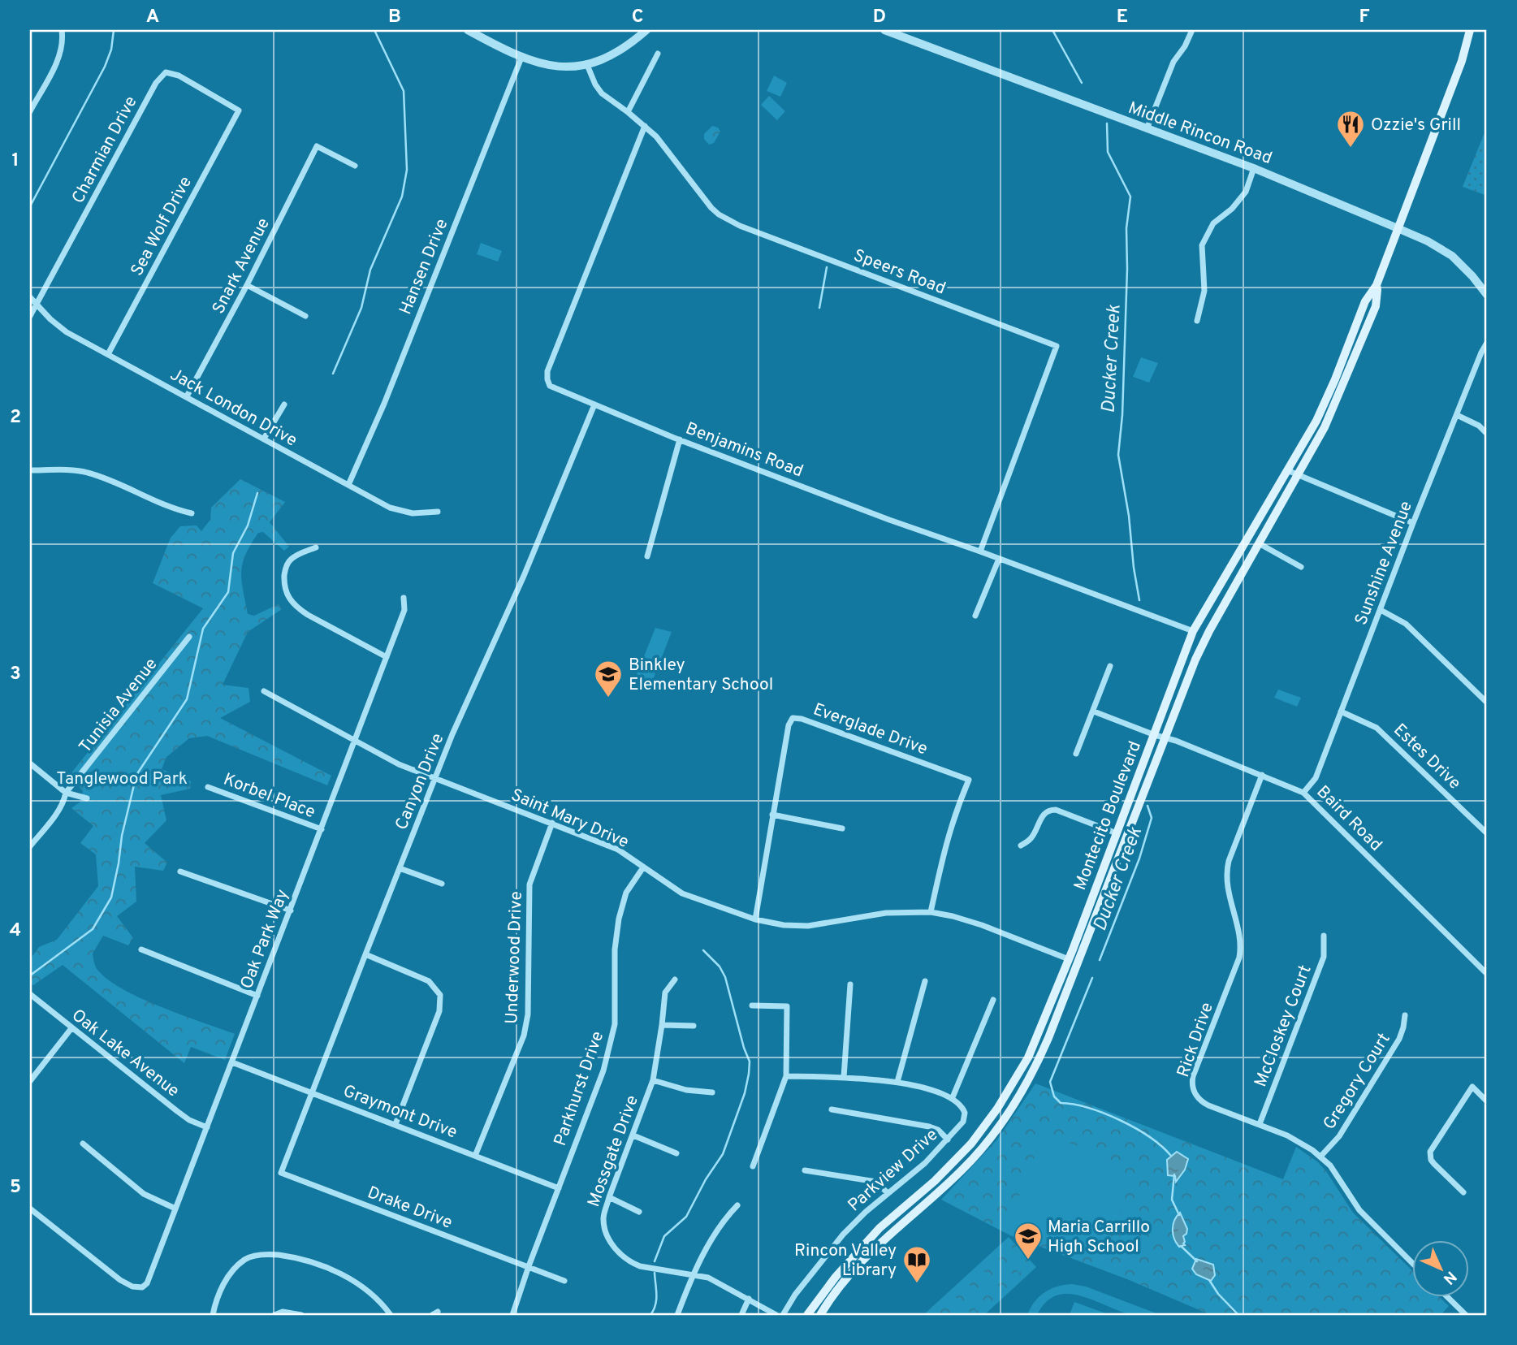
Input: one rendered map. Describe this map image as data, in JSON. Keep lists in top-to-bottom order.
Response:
{
  "streets": {
    "main road": ["Montecito Boulevard"],
    "street": [
      "Middle Rincon Road",
      "Charmian Drive",
      "Sea Wolf Drive",
      "Snark Avenue",
      "Hansen Drive",
      "Speers Road",
      "Jack London Drive",
      "Benjamins Road",
      "Sunshine Avenue",
      "Tunisia Avenue",
      "Everglade Drive",
      "Estes Drive",
      "Canyon Drive",
      "Korbel Place",
      "Saint Mary Drive",
      "Baird Road",
      "Oak Park Way",
      "Underwood Drive",
      "McCloskey Court",
      "Rick Drive",
      "Oak Lake Avenue",
      "Gregory Court",
      "Parkhurst Drive",
      "Graymont Drive",
      "Mossgate Drive",
      "Parkview Drive",
      "Drake Drive"
    ]
  },
  "crossings": [
    ["Middle Rincon Road", "Montecito Boulevard"],
    ["Charmian Drive", "Sea Wolf Drive"],
    ["Charmian Drive", "Jack London Drive"],
    ["Sea Wolf Drive", "Jack London Drive"],
    ["Snark Avenue", "Jack London Drive"],
    ["Hansen Drive", "Jack London Drive"],
    ["Speers Road", "Benjamins Road"],
    ["Benjamins Road", "Canyon Drive"],
    ["Benjamins Road", "Montecito Boulevard"],
    ["Sunshine Avenue", "Estes Drive"],
    ["Sunshine Avenue", "Baird Road"],
    ["Everglade Drive", "Saint Mary Drive"],
    ["Canyon Drive", "Saint Mary Drive"],
    ["Canyon Drive", "Graymont Drive"],
    ["Canyon Drive", "Drake Drive"],
    ["Korbel Place", "Oak Park Way"],
    ["Montecito Boulevard", "Saint Mary Drive"],
    ["Montecito Boulevard", "Baird Road"],
    ["Saint Mary Drive", "Oak Park Way"],
    ["Saint Mary Drive", "Underwood Drive"],
    ["Saint Mary Drive", "Parkhurst Drive"],
    ["Baird Road", "Rick Drive"],
    ["Oak Park Way", "Oak Lake Avenue"],
    ["Oak Park Way", "Graymont Drive"],
    ["Underwood Drive", "Graymont Drive"],
    ["McCloskey Court", "Rick Drive"],
    ["Rick Drive", "Gregory Court"],
    ["Parkhurst Drive", "Graymont Drive"],
    ["Parkhurst Drive", "Drake Drive"]
  ],
  "water": ["Ducker Creek"],
  "parks": ["Tanglewood Park"],
  "places": {
    "restaurant": ["Ozzie's Grill"],
    "school or university": ["Binkley Elementary School", "Maria Carrillo High School"],
    "library": ["Rincon Valley Library"]
  },
  "north": "bottom right",
  "grid": {
    "columns": [
      "A",
      "B",
      "C",
      "D",
      "E",
      "F"
    ],
    "rows": [
      "1",
      "2",
      "3",
      "4",
      "5"
    ]
  }
}
